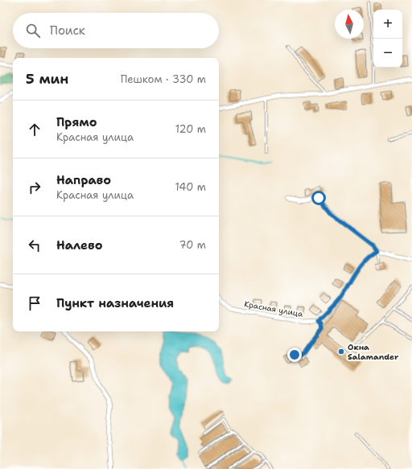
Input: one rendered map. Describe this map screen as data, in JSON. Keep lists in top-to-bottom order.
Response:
{
  "streets": {
    "street": ["Красная улица"]
  },
  "places": ["Окна Salamander"],
  "north": "top",
  "page": {
    "map_buttons": ["+", "−"],
    "search": "Поиск",
    "heading": ["5 мин", "Пешком · 330 m"],
    "list": [
      ["Прямо", "Красная улица", "120 m"],
      ["Направо", "Красная улица", "140 m"],
      ["Налево", "70 m"],
      "Пункт назначения"
    ]
  }
}
